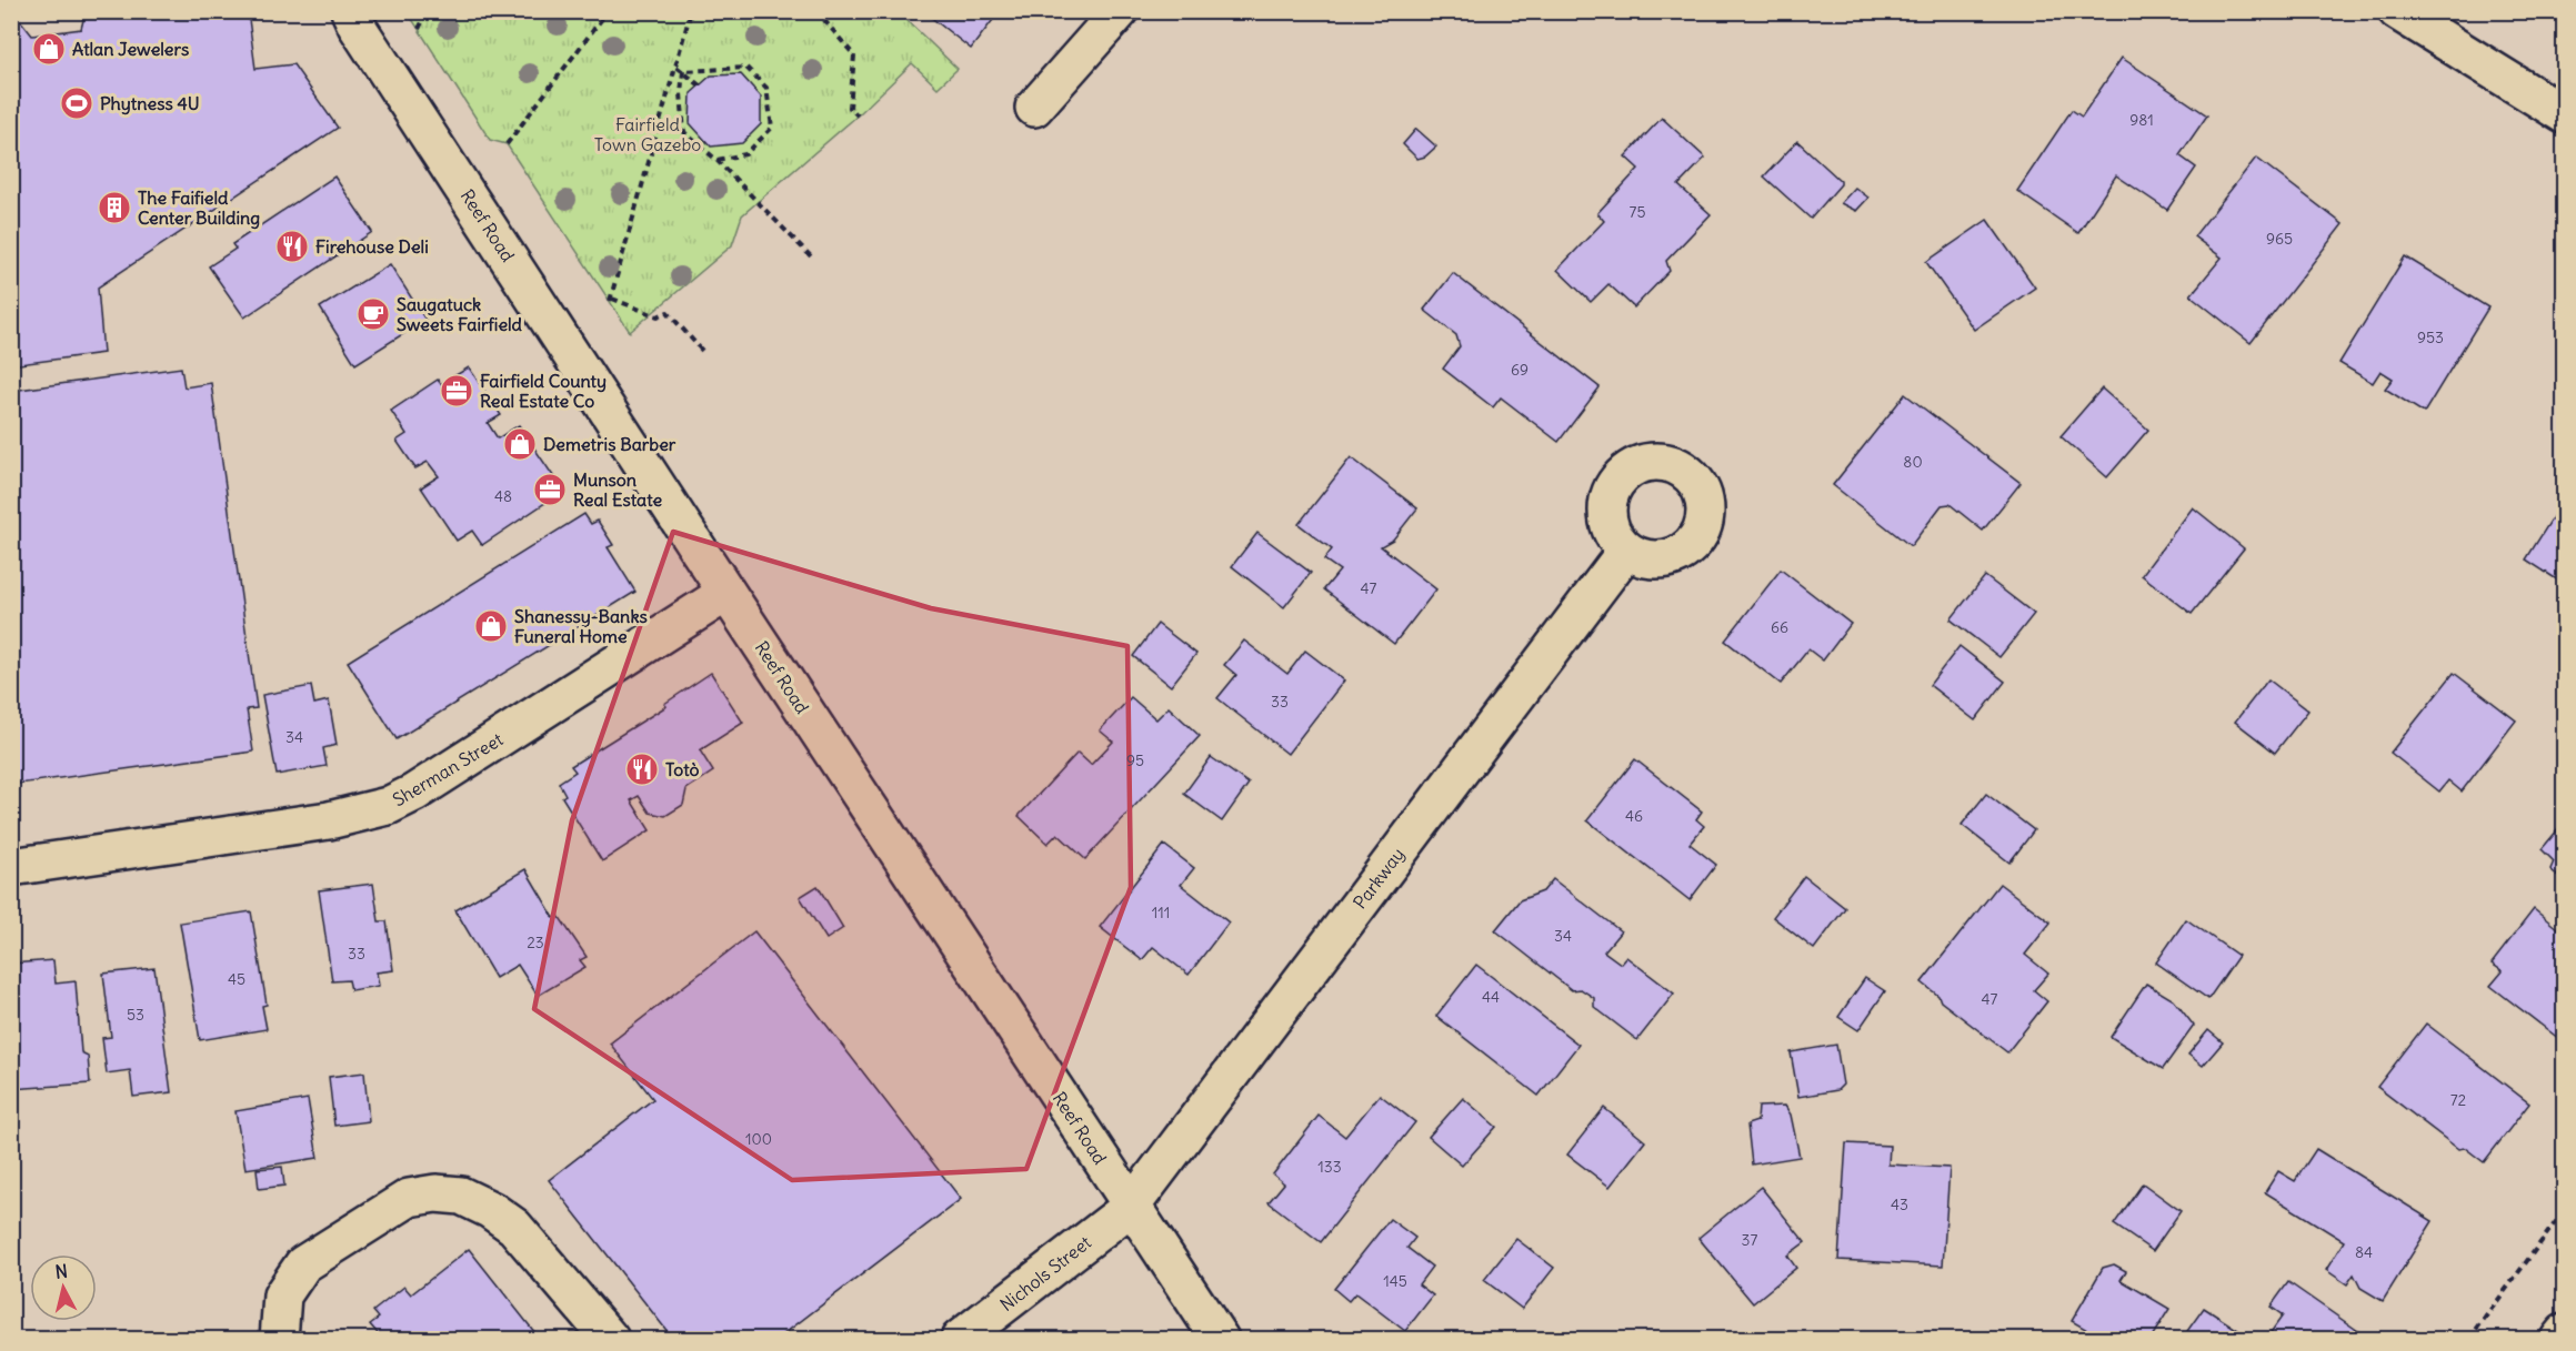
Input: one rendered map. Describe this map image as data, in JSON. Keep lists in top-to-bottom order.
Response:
{
  "streets": {
    "street": [
      "Reef Road",
      "Sherman Street",
      "Parkway",
      "Nichols Street"
    ]
  },
  "crossings": [
    ["Reef Road", "Sherman Street"],
    ["Reef Road", "Parkway"],
    ["Reef Road", "Nichols Street"],
    ["Parkway", "Nichols Street"]
  ],
  "parks": ["Fairfield Town Gazebo"],
  "places": {
    "shop": ["Atlan Jewelers", "Demetris Barber", "Shanessy-Banks Funeral Home"],
    "sports": ["Phytness 4U"],
    "building": ["The Faifield Center Building"],
    "restaurant": ["Firehouse Deli", "Totò"],
    "cafe": ["Saugatuck Sweets Fairfield"],
    "office": ["Fairfield County Real Estate Co", "Munson Real Estate"]
  },
  "house_numbers": [
    "981",
    "75",
    "965",
    "953",
    "69",
    "80",
    "48",
    "47",
    "66",
    "33",
    "34",
    "95",
    "46",
    "111",
    "34",
    "23",
    "33",
    "45",
    "44",
    "47",
    "53",
    "72",
    "100",
    "133",
    "43",
    "37",
    "84",
    "145"
  ],
  "north": "top"
}
